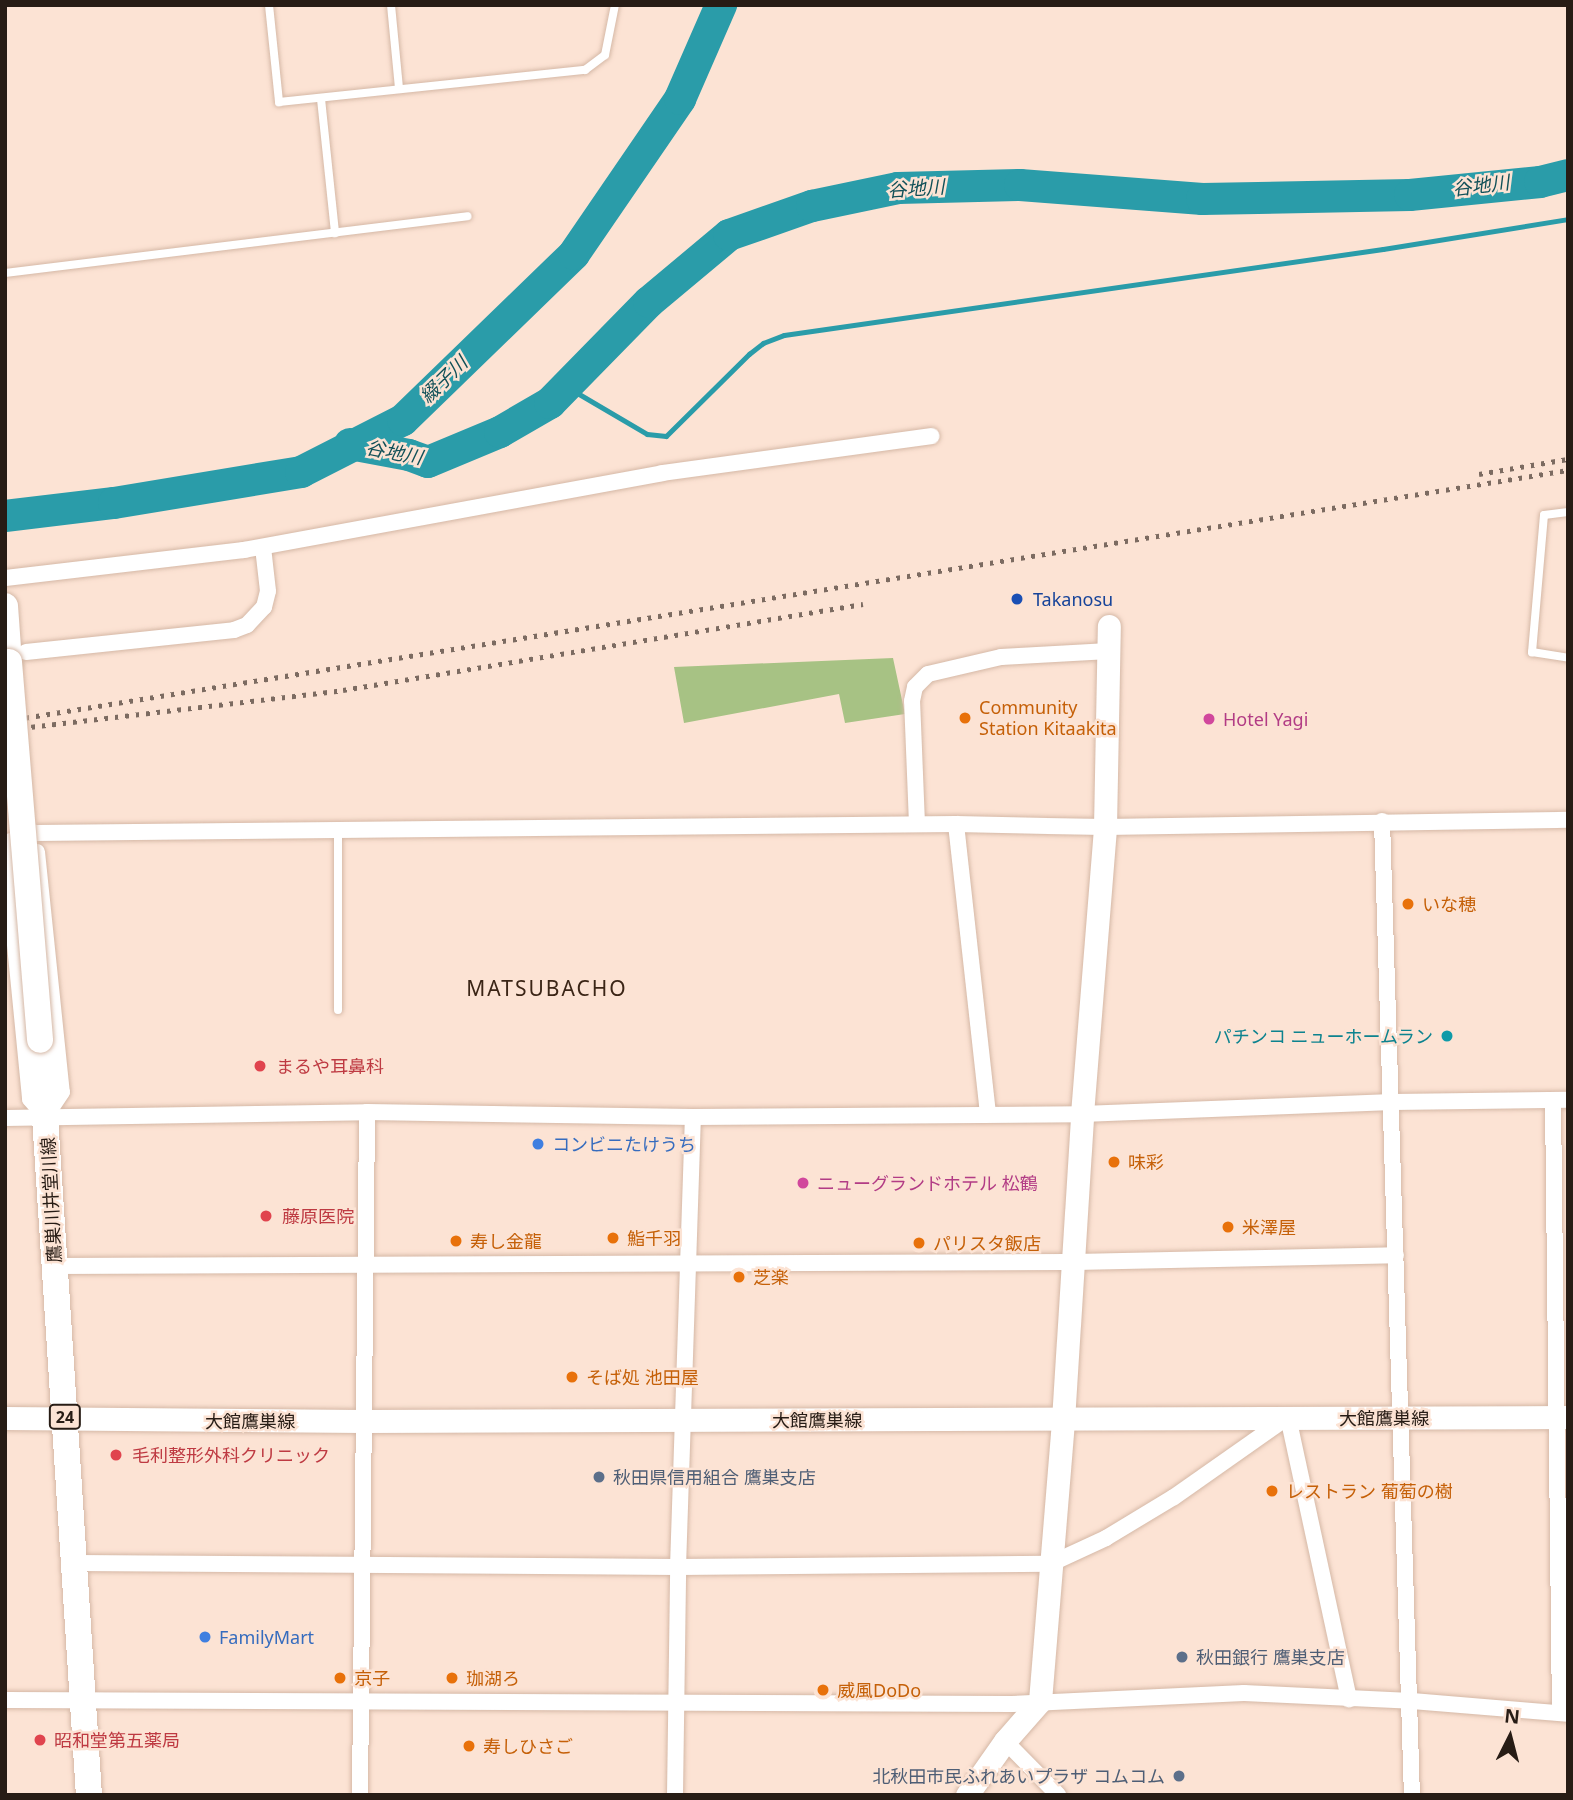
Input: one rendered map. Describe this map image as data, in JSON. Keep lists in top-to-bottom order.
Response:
{
  "streets": {
    "main road": ["鷹巣川井堂川線", "24", "大館鷹巣線"]
  },
  "crossings": [
    ["鷹巣川井堂川線", "大館鷹巣線"]
  ],
  "districts": ["MATSUBACHO"],
  "water": ["谷地川", "綴子川"],
  "places": [
    "Takanosu",
    "Community Station Kitaakita",
    "Hotel Yagi",
    "いな穂",
    "パチンコ ニューホームラン",
    "まるや耳鼻科",
    "コンビニたけうち",
    "味彩",
    "ニューグランドホテル 松鶴",
    "藤原医院",
    "米澤屋",
    "鮨千羽",
    "寿し金龍",
    "パリスタ飯店",
    "芝楽",
    "そば処 池田屋",
    "毛利整形外科クリニック",
    "秋田県信用組合 鷹巣支店",
    "レストラン 葡萄の樹",
    "FamilyMart",
    "秋田銀行 鷹巣支店",
    "京子",
    "珈湖ろ",
    "威風DoDo",
    "昭和堂第五薬局",
    "寿しひさご",
    "北秋田市民ふれあいプラザ コムコム"
  ],
  "north": "top"
}
